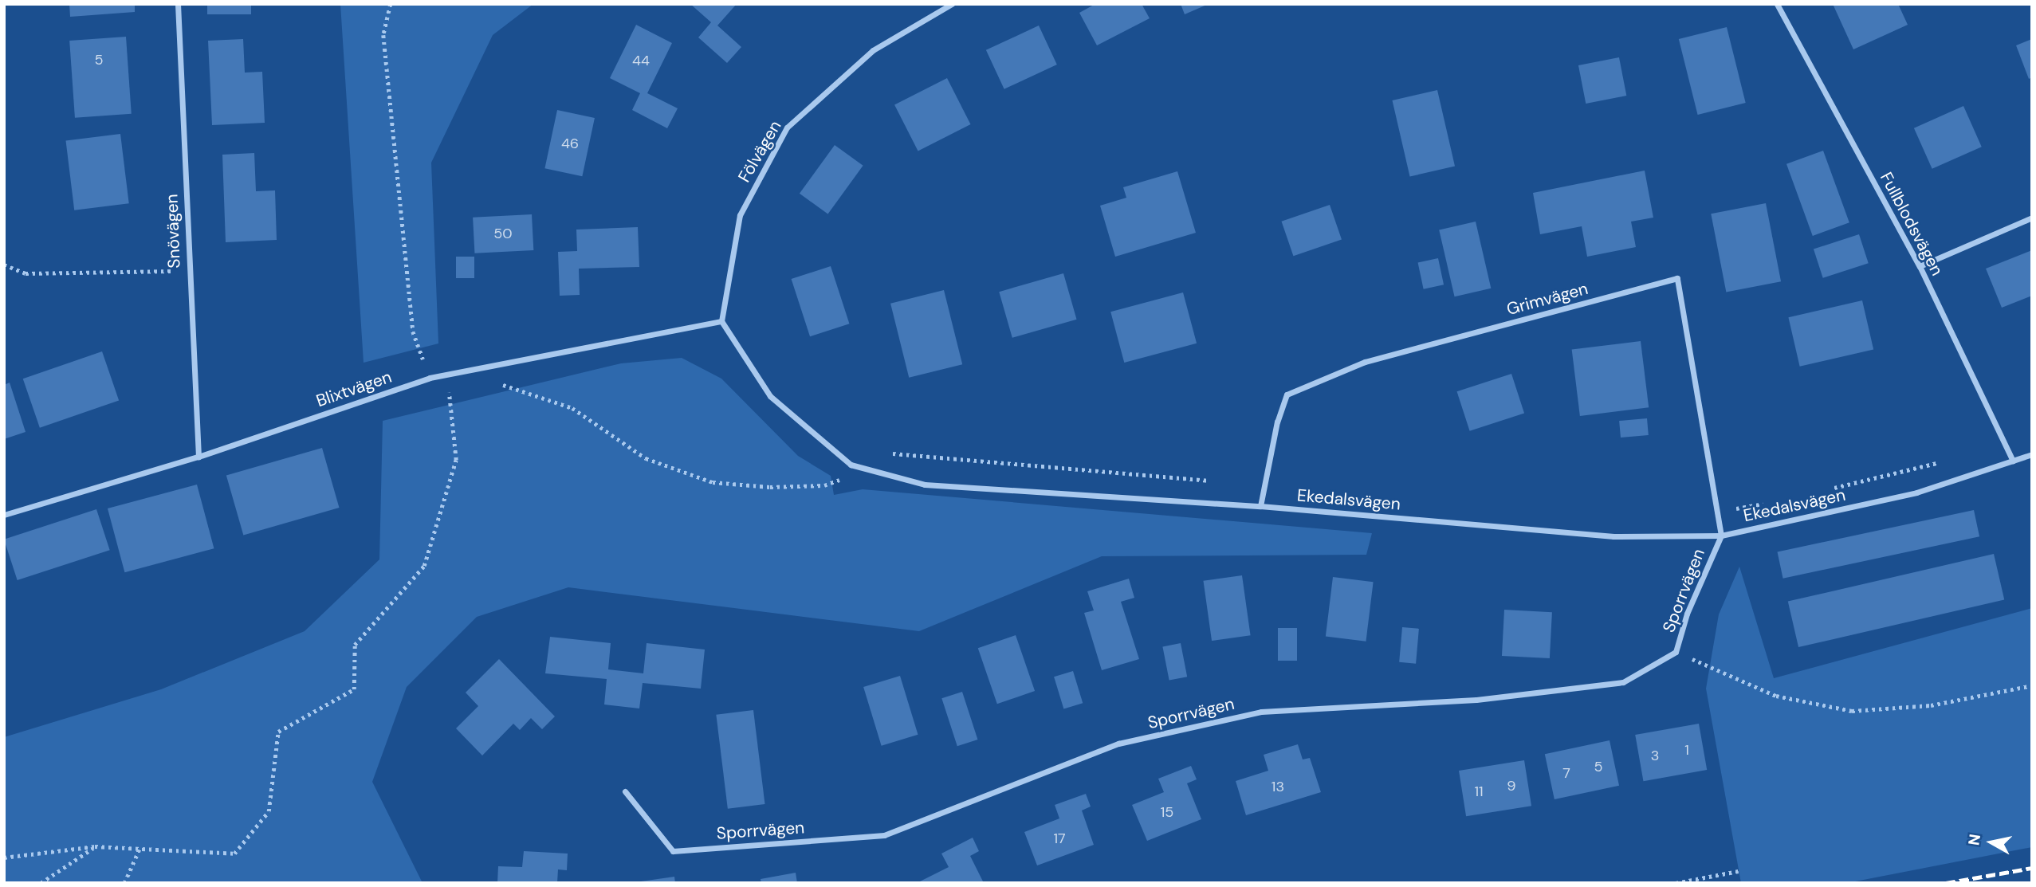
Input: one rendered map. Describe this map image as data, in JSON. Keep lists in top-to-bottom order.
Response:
{
  "streets": {
    "street": [
      "Fölvägen",
      "Fullblodsvägen",
      "Snövägen",
      "Grimvägen",
      "Blixtvägen",
      "Ekedalsvägen",
      "Sporrvägen"
    ]
  },
  "crossings": [
    ["Fölvägen", "Blixtvägen"],
    ["Fölvägen", "Ekedalsvägen"],
    ["Fullblodsvägen", "Ekedalsvägen"],
    ["Snövägen", "Blixtvägen"],
    ["Grimvägen", "Ekedalsvägen"],
    ["Grimvägen", "Sporrvägen"],
    ["Blixtvägen", "Ekedalsvägen"],
    ["Ekedalsvägen", "Sporrvägen"]
  ],
  "house_numbers": [
    "5",
    "44",
    "46",
    "50",
    "1",
    "3",
    "5",
    "7",
    "9",
    "13",
    "11",
    "15",
    "17"
  ],
  "north": "left"
}
